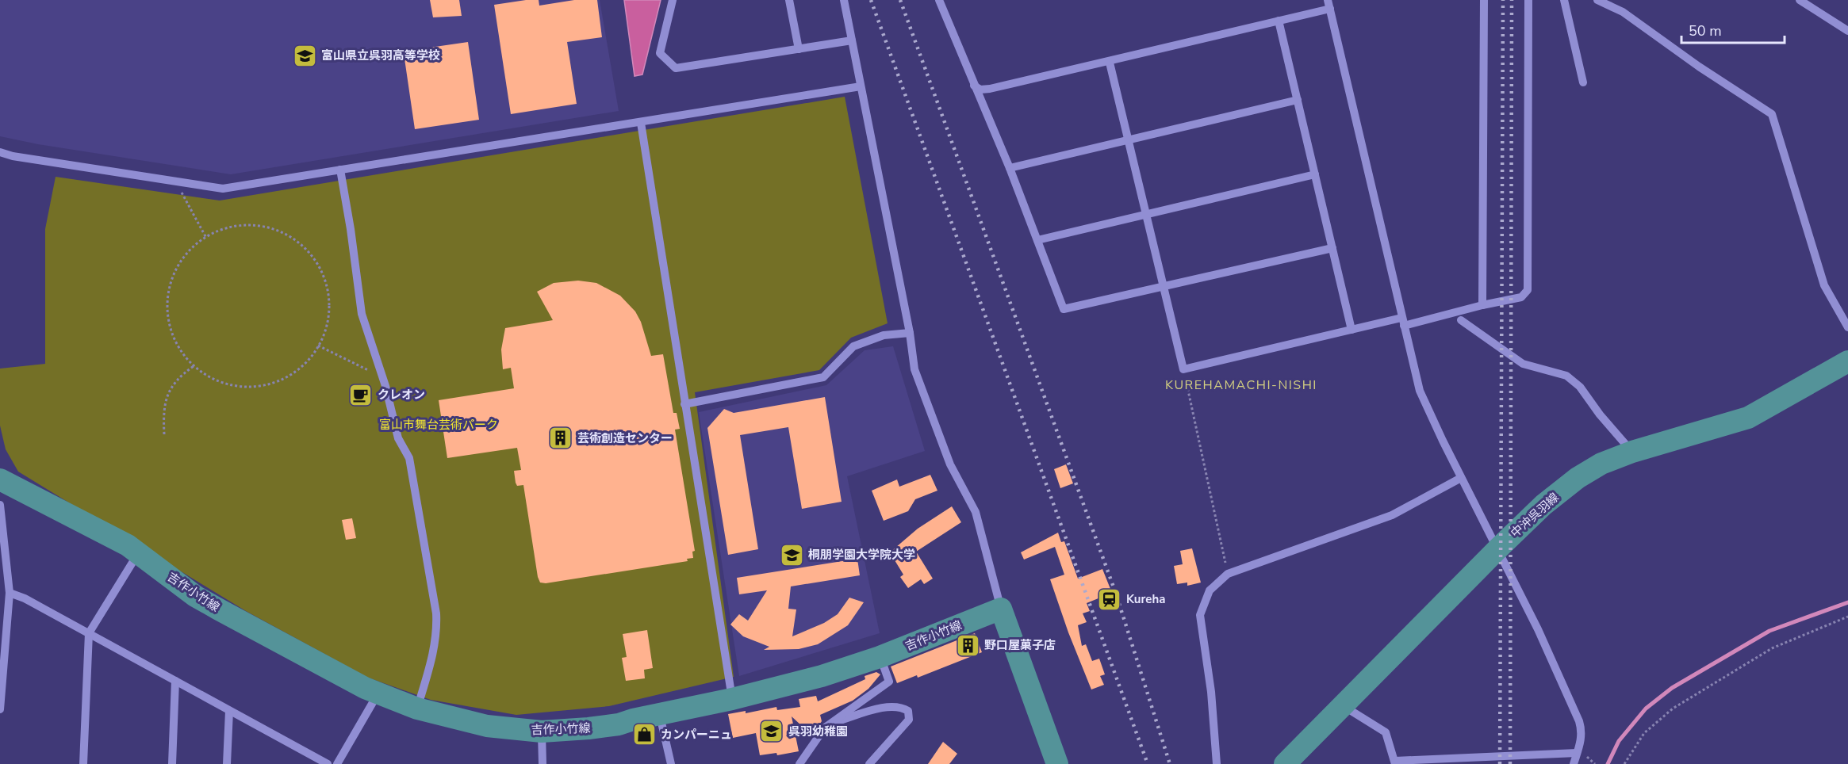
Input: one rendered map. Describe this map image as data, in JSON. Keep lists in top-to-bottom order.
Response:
{
  "streets": {
    "main road": ["中沖呉羽線", "吉作小竹線"]
  },
  "districts": ["KUREHAMACHI-NISHI"],
  "parks": ["富山市舞台芸術パーク"],
  "places": {
    "school or university": ["富山県立呉羽高等学校", "桐朋学園大学院大学", "呉羽幼稚園"],
    "cafe": ["クレオン"],
    "building": ["芸術創造センター", "野口屋菓子店"],
    "station": ["Kureha"],
    "shop": ["カンパーニュ"]
  },
  "scale_bar": "50 m"
}
